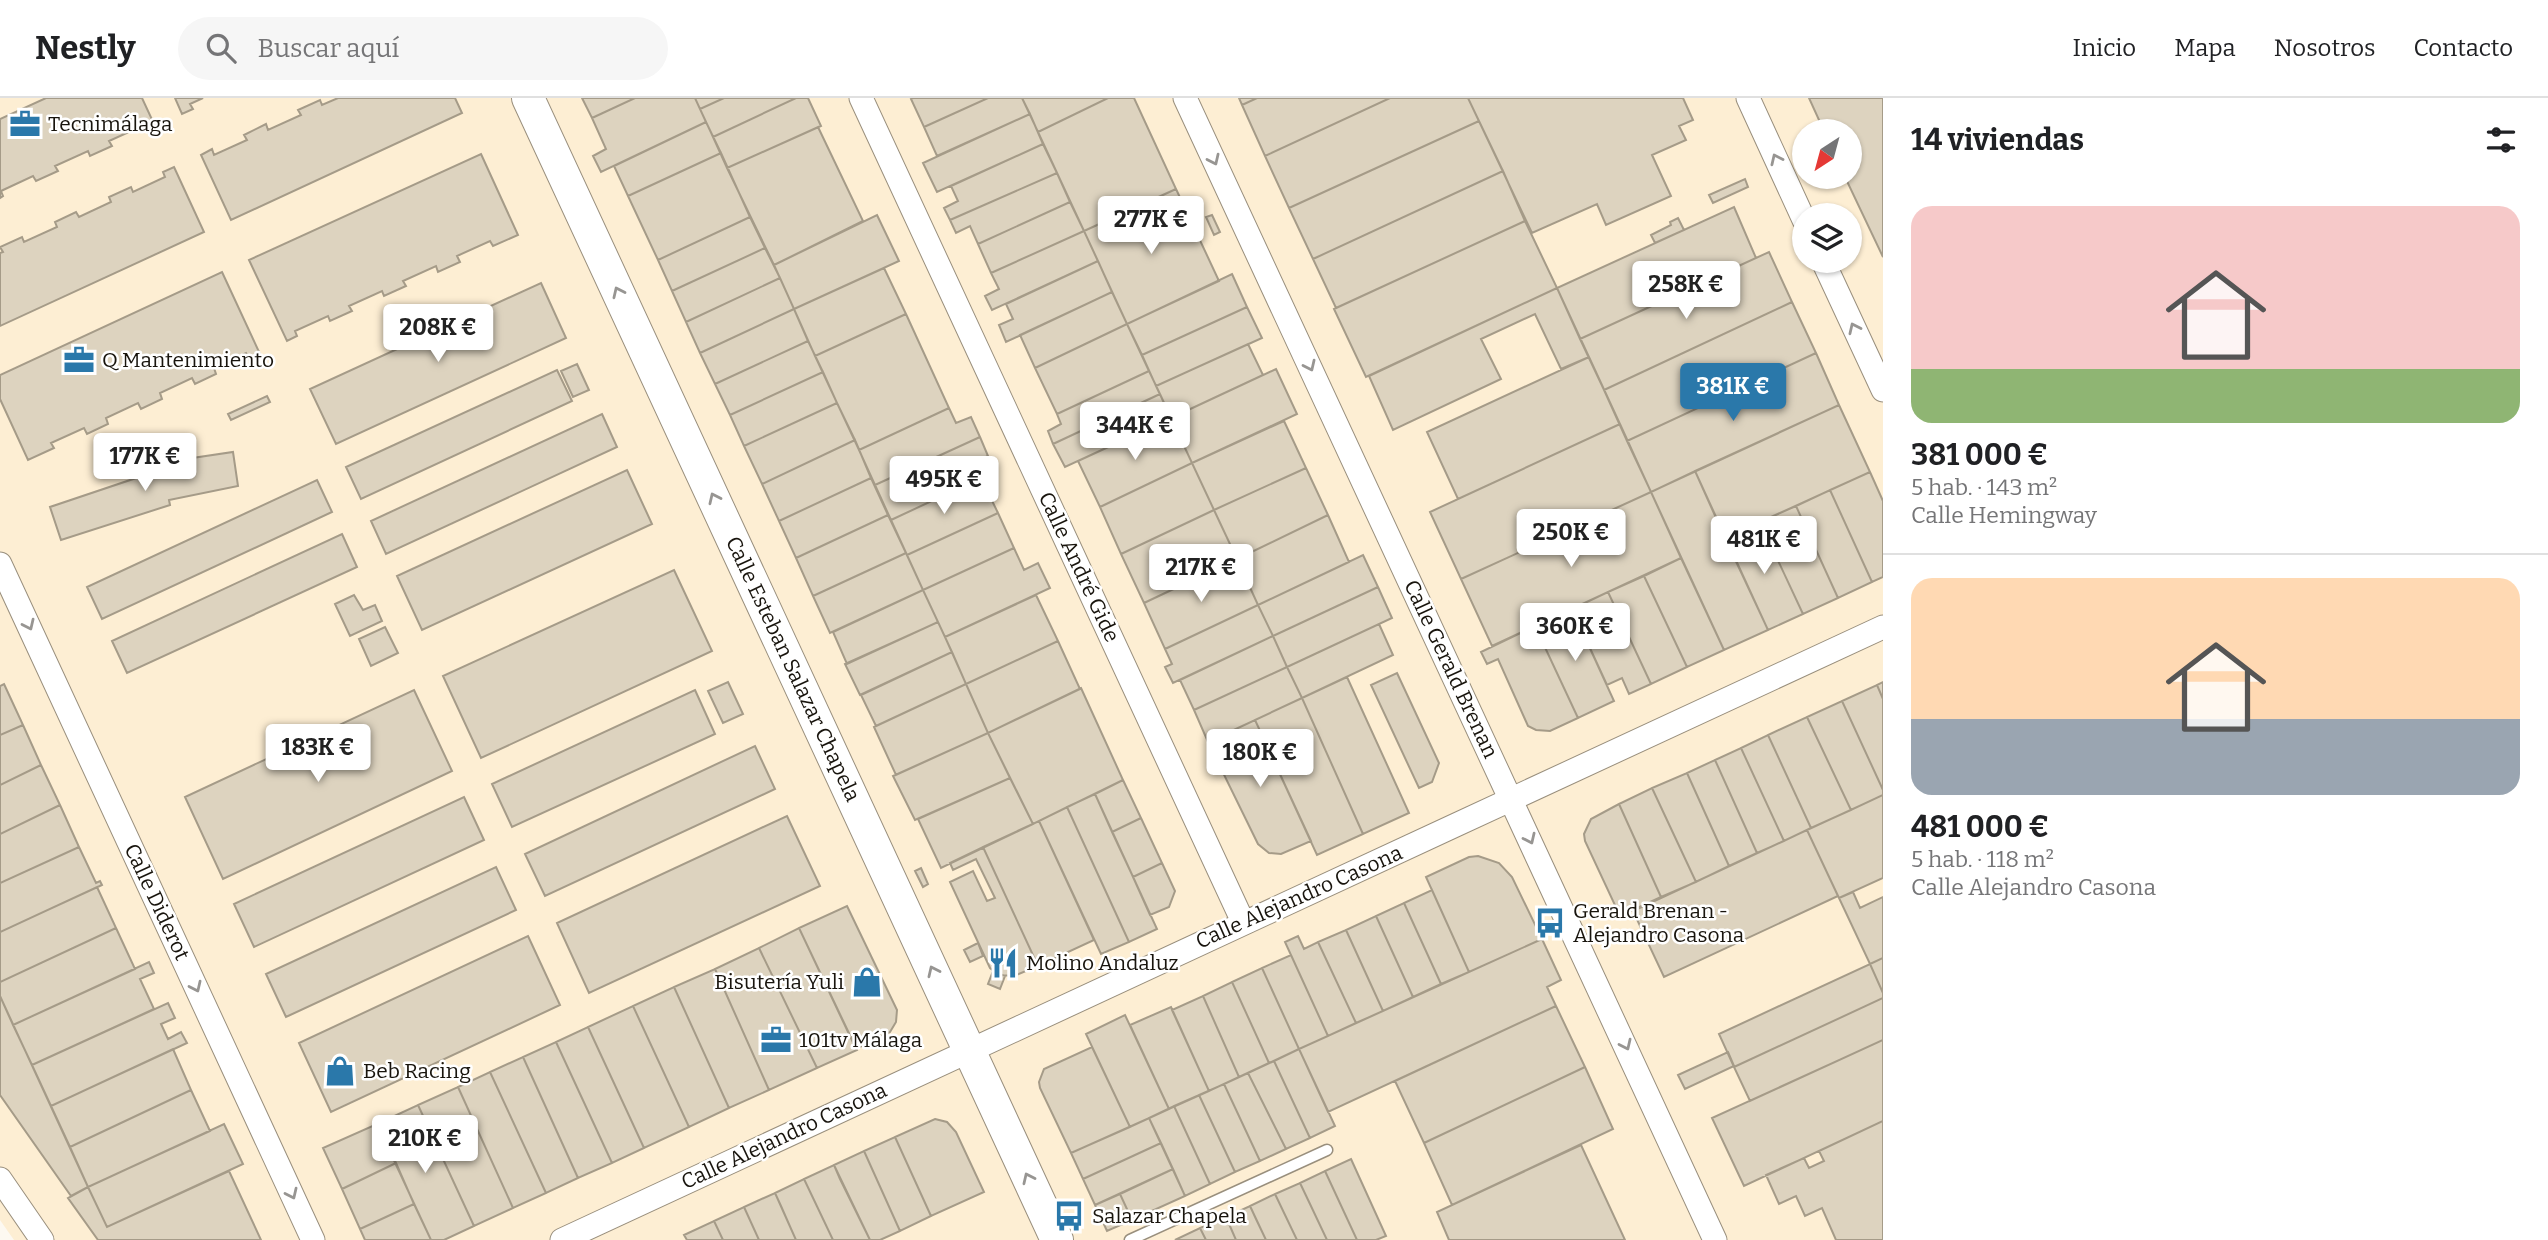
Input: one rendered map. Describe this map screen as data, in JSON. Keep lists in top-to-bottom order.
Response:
{
  "streets": {
    "street": [
      "Calle André Gide",
      "Calle Esteban Salazar Chapela",
      "Calle Gerald Brenan",
      "Calle Alejandro Casona",
      "Calle Diderot"
    ]
  },
  "crossings": [
    ["Calle André Gide", "Calle Alejandro Casona"],
    ["Calle Esteban Salazar Chapela", "Calle Alejandro Casona"],
    ["Calle Gerald Brenan", "Calle Alejandro Casona"]
  ],
  "one_way": ["Calle Esteban Salazar Chapela", "Calle Gerald Brenan", "Calle Diderot"],
  "places": {
    "office": ["Tecnimálaga", "Q Mantenimiento", "101tv Málaga"],
    "bus stop": ["Gerald Brenan - Alejandro Casona", "Salazar Chapela"],
    "restaurant": ["Molino Andaluz"],
    "shop": ["Bisutería Yuli", "Beb Racing"]
  },
  "north": "bottom left",
  "page": {
    "header": "Nestly",
    "search": "Buscar aquí",
    "nav": [
      "Inicio",
      "Mapa",
      "Nosotros",
      "Contacto"
    ],
    "heading": "14 viviendas",
    "list": [
      {
        "name": "381 000 €",
        "note": "5 hab. · 143 m² · Calle Hemingway"
      },
      {
        "name": "481 000 €",
        "note": "5 hab. · 118 m² · Calle Alejandro Casona"
      }
    ],
    "price": [
      "277K €",
      "258K €",
      "208K €",
      "381K €",
      "344K €",
      "177K €",
      "495K €",
      "250K €",
      "481K €",
      "217K €",
      "360K €",
      "183K €",
      "180K €",
      "210K €"
    ]
  }
}
